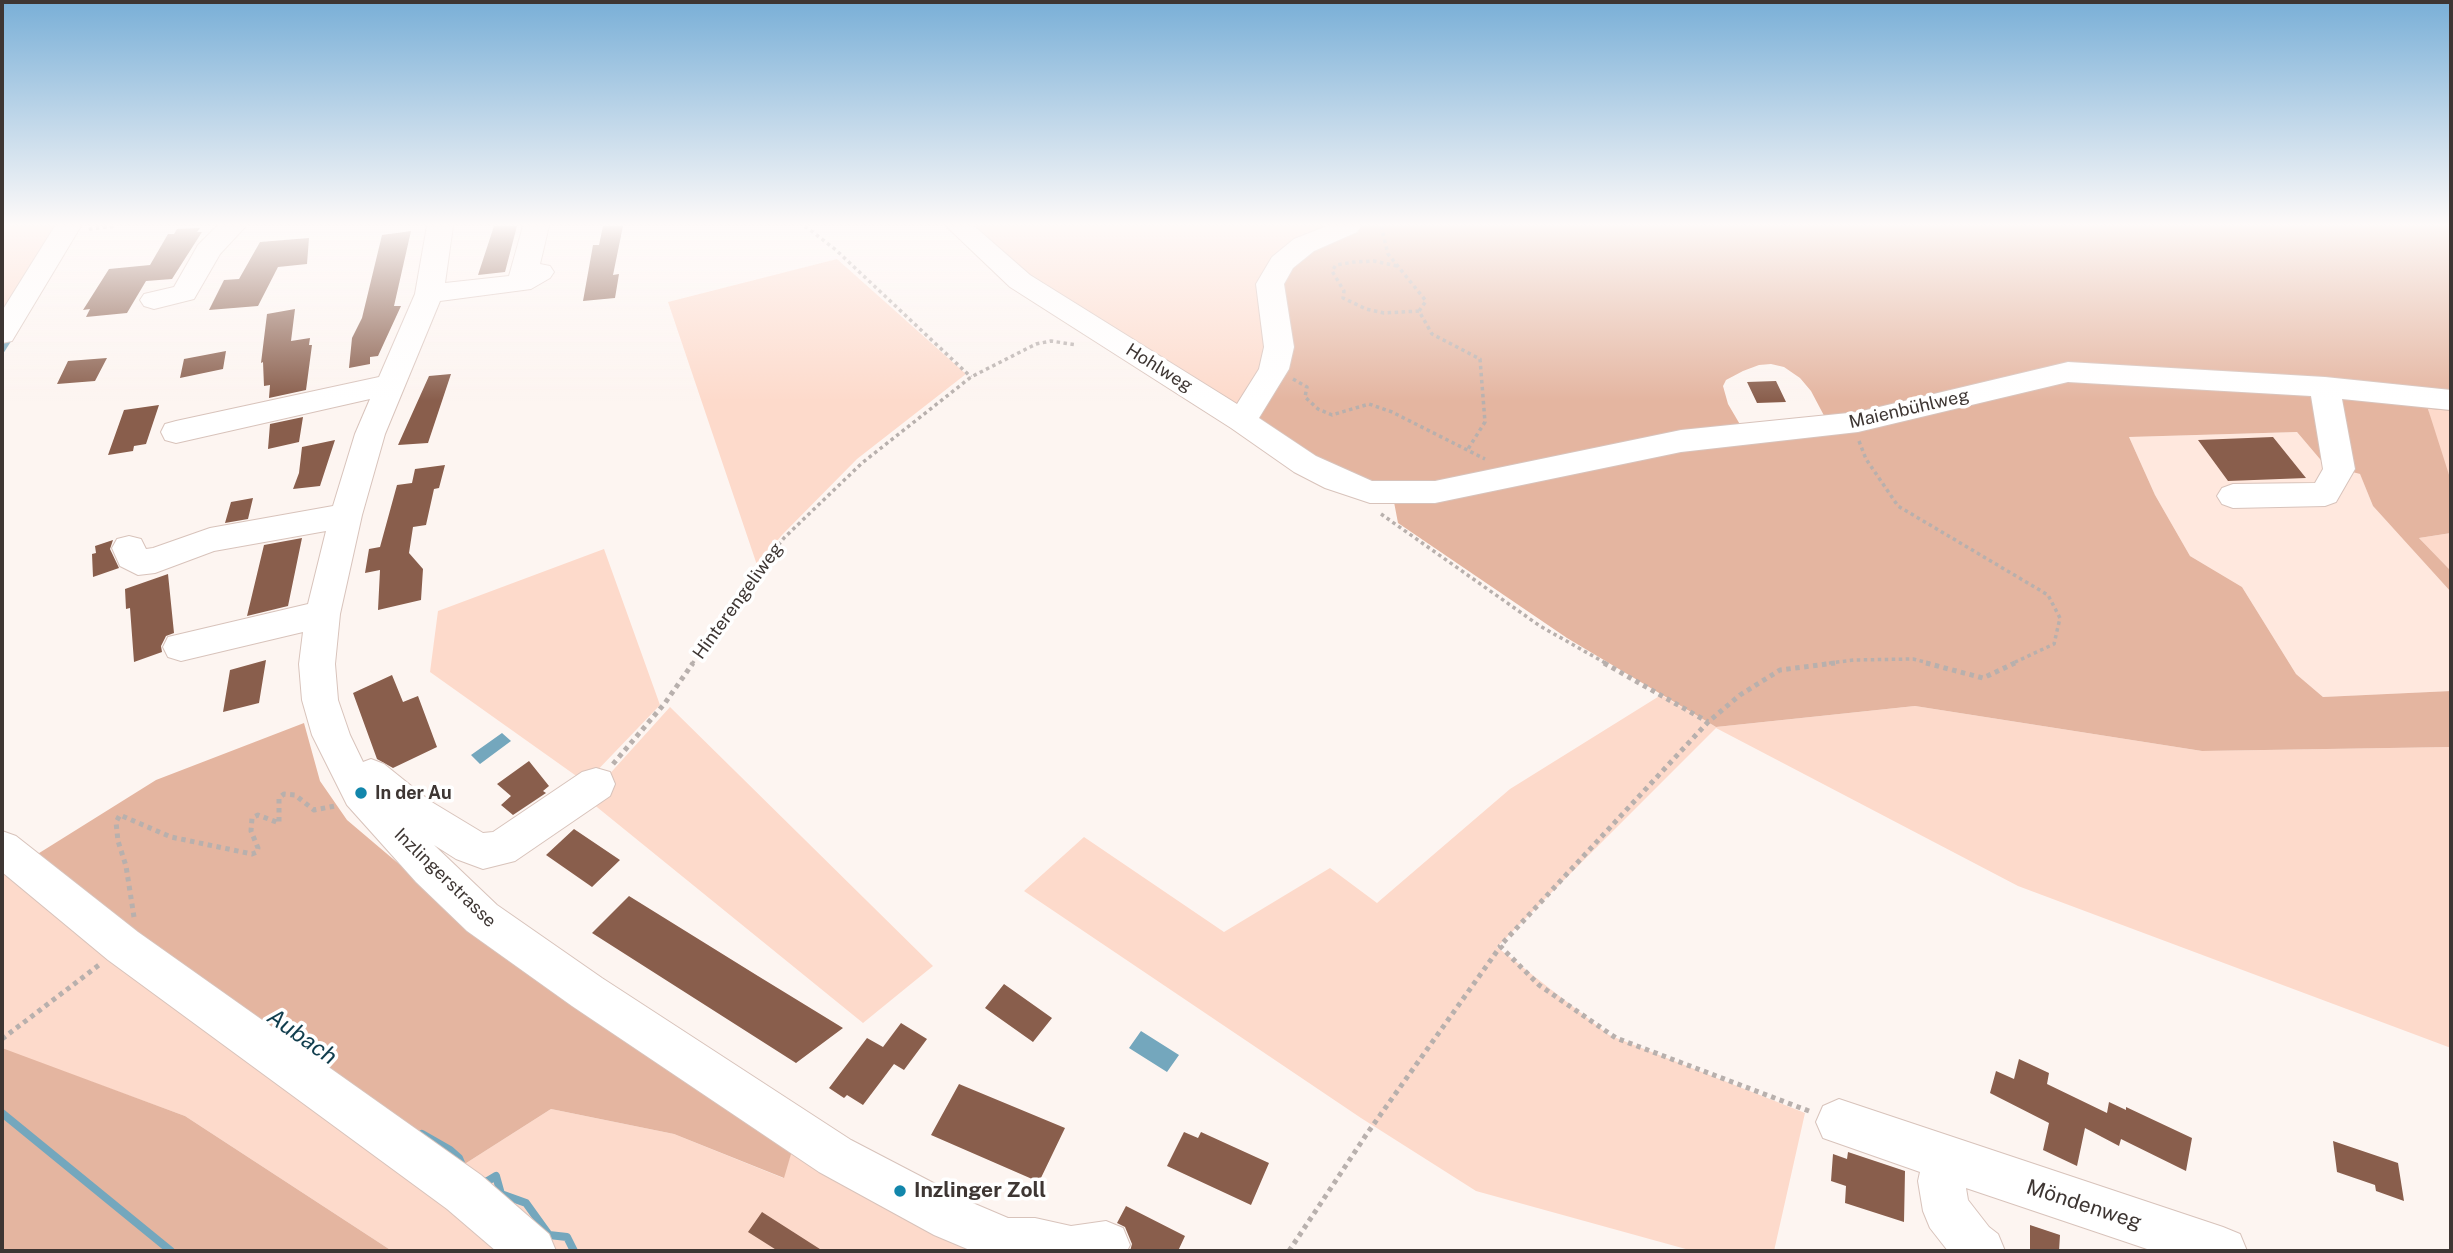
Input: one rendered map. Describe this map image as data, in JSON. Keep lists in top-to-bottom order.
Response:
{
  "streets": {
    "street": [
      "Hohlweg",
      "Maienbühlweg",
      "Inzlingerstrasse",
      "Möndenweg"
    ],
    "path": ["Hinterengeliweg"]
  },
  "crossings": [
    ["Hohlweg", "Maienbühlweg"]
  ],
  "water": ["Aubach"],
  "places": ["In der Au", "Inzlinger Zoll"]
}
